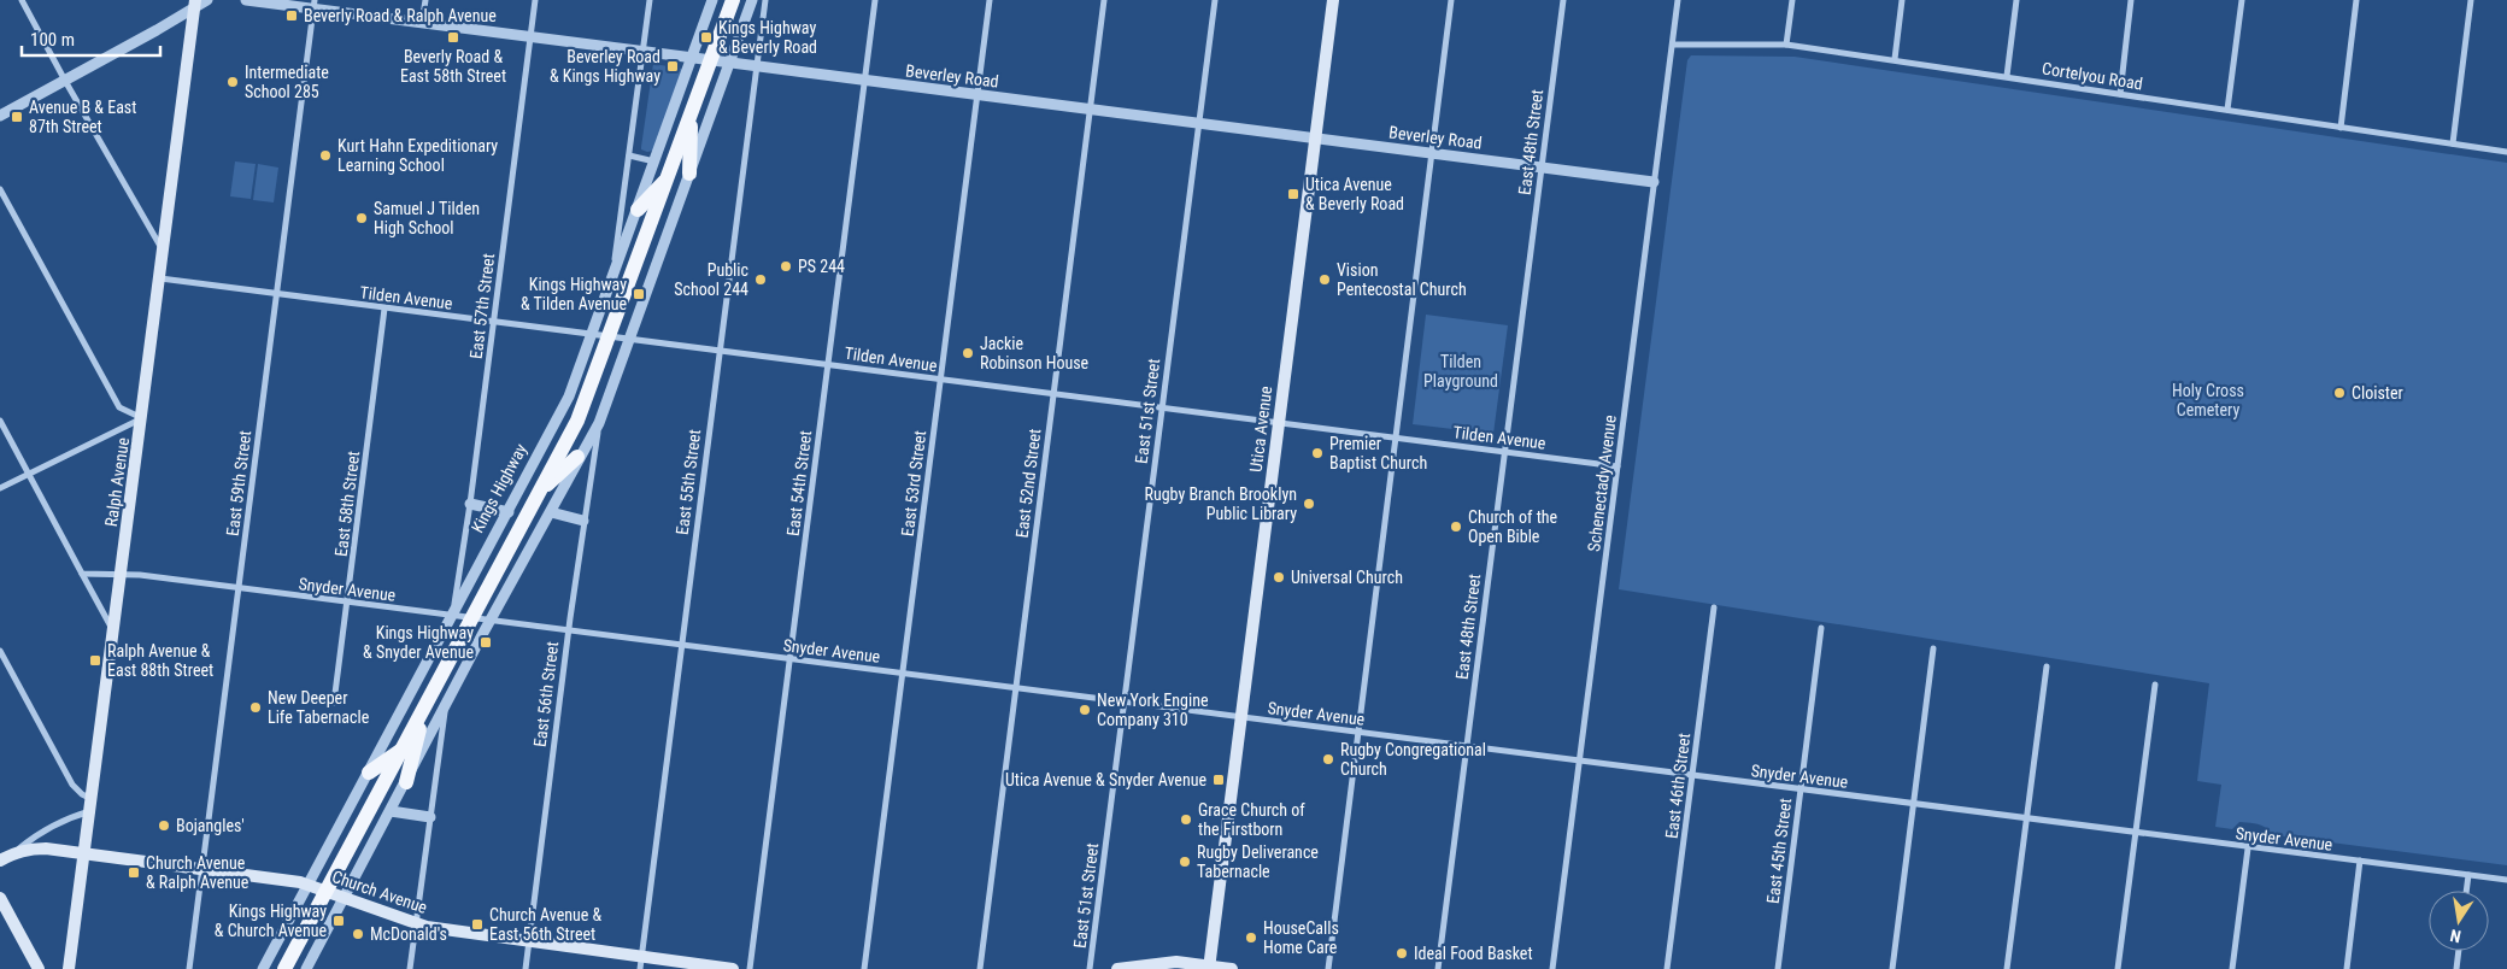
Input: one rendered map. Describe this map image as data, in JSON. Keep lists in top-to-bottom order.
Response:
{
  "streets": {
    "main road": ["Utica Avenue", "Ralph Avenue", "Church Avenue"],
    "street": [
      "Beverley Road",
      "Cortelyou Road",
      "East 48th Street",
      "Tilden Avenue",
      "East 57th Street",
      "East 51st Street",
      "East 55th Street",
      "East 59th Street",
      "East 54th Street",
      "East 53rd Street",
      "East 52nd Street",
      "Schenectady Avenue",
      "Kings Highway",
      "East 58th Street",
      "Snyder Avenue",
      "East 56th Street",
      "East 46th Street",
      "East 45th Street"
    ]
  },
  "crossings": [
    ["Beverley Road", "East 48th Street"],
    ["Beverley Road", "East 57th Street"],
    ["Beverley Road", "East 51st Street"],
    ["Beverley Road", "Utica Avenue"],
    ["Beverley Road", "East 55th Street"],
    ["Beverley Road", "East 59th Street"],
    ["Beverley Road", "East 54th Street"],
    ["Beverley Road", "East 53rd Street"],
    ["Beverley Road", "East 52nd Street"],
    ["Beverley Road", "Schenectady Avenue"],
    ["Beverley Road", "Kings Highway"],
    ["Cortelyou Road", "Schenectady Avenue"],
    ["East 48th Street", "Tilden Avenue"],
    ["East 48th Street", "Snyder Avenue"],
    ["Tilden Avenue", "East 57th Street"],
    ["Tilden Avenue", "East 51st Street"],
    ["Tilden Avenue", "Utica Avenue"],
    ["Tilden Avenue", "Ralph Avenue"],
    ["Tilden Avenue", "East 55th Street"],
    ["Tilden Avenue", "East 59th Street"],
    ["Tilden Avenue", "East 54th Street"],
    ["Tilden Avenue", "East 53rd Street"],
    ["Tilden Avenue", "East 52nd Street"],
    ["Tilden Avenue", "Schenectady Avenue"],
    ["Tilden Avenue", "Kings Highway"],
    ["Tilden Avenue", "East 58th Street"],
    ["East 57th Street", "Kings Highway"],
    ["East 57th Street", "Snyder Avenue"],
    ["East 51st Street", "Snyder Avenue"],
    ["Utica Avenue", "Snyder Avenue"],
    ["Ralph Avenue", "Snyder Avenue"],
    ["Ralph Avenue", "Church Avenue"],
    ["East 55th Street", "Snyder Avenue"],
    ["East 55th Street", "Church Avenue"],
    ["East 59th Street", "Snyder Avenue"],
    ["East 59th Street", "Church Avenue"],
    ["East 54th Street", "Snyder Avenue"],
    ["East 53rd Street", "Snyder Avenue"],
    ["East 52nd Street", "Snyder Avenue"],
    ["Schenectady Avenue", "Snyder Avenue"],
    ["Kings Highway", "Snyder Avenue"],
    ["Kings Highway", "Church Avenue"],
    ["East 58th Street", "Snyder Avenue"],
    ["Snyder Avenue", "East 56th Street"],
    ["Snyder Avenue", "East 46th Street"],
    ["Snyder Avenue", "East 45th Street"],
    ["East 56th Street", "Church Avenue"]
  ],
  "parks": ["Tilden Playground", "Holy Cross Cemetery"],
  "places": {
    "transit": [
      "Beverly Road & Ralph Avenue",
      "Beverly Road & East 58th Street",
      "Kings Highway & Beverly Road",
      "Beverley Road & Kings Highway",
      "Avenue B & East 87th Street",
      "Utica Avenue & Beverly Road",
      "Kings Highway & Tilden Avenue",
      "Kings Highway & Snyder Avenue",
      "Ralph Avenue & East 88th Street",
      "Utica Avenue & Snyder Avenue",
      "Church Avenue & Ralph Avenue",
      "Kings Highway & Church Avenue",
      "Church Avenue & East 56th Street"
    ],
    "other": [
      "Intermediate School 285",
      "Kurt Hahn Expeditionary Learning School",
      "Samuel J Tilden High School",
      "PS 244",
      "Public School 244",
      "Vision Pentecostal Church",
      "Jackie Robinson House",
      "Cloister",
      "Premier Baptist Church",
      "Rugby Branch Brooklyn Public Library",
      "Church of the Open Bible",
      "Universal Church",
      "New Deeper Life Tabernacle",
      "New York Engine Company 310",
      "Rugby Congregational Church",
      "Grace Church of the Firstborn",
      "Bojangles'",
      "Rugby Deliverance Tabernacle",
      "McDonald's",
      "HouseCalls Home Care",
      "Ideal Food Basket"
    ]
  },
  "scale_bar": "100 m",
  "north": "bottom"
}
